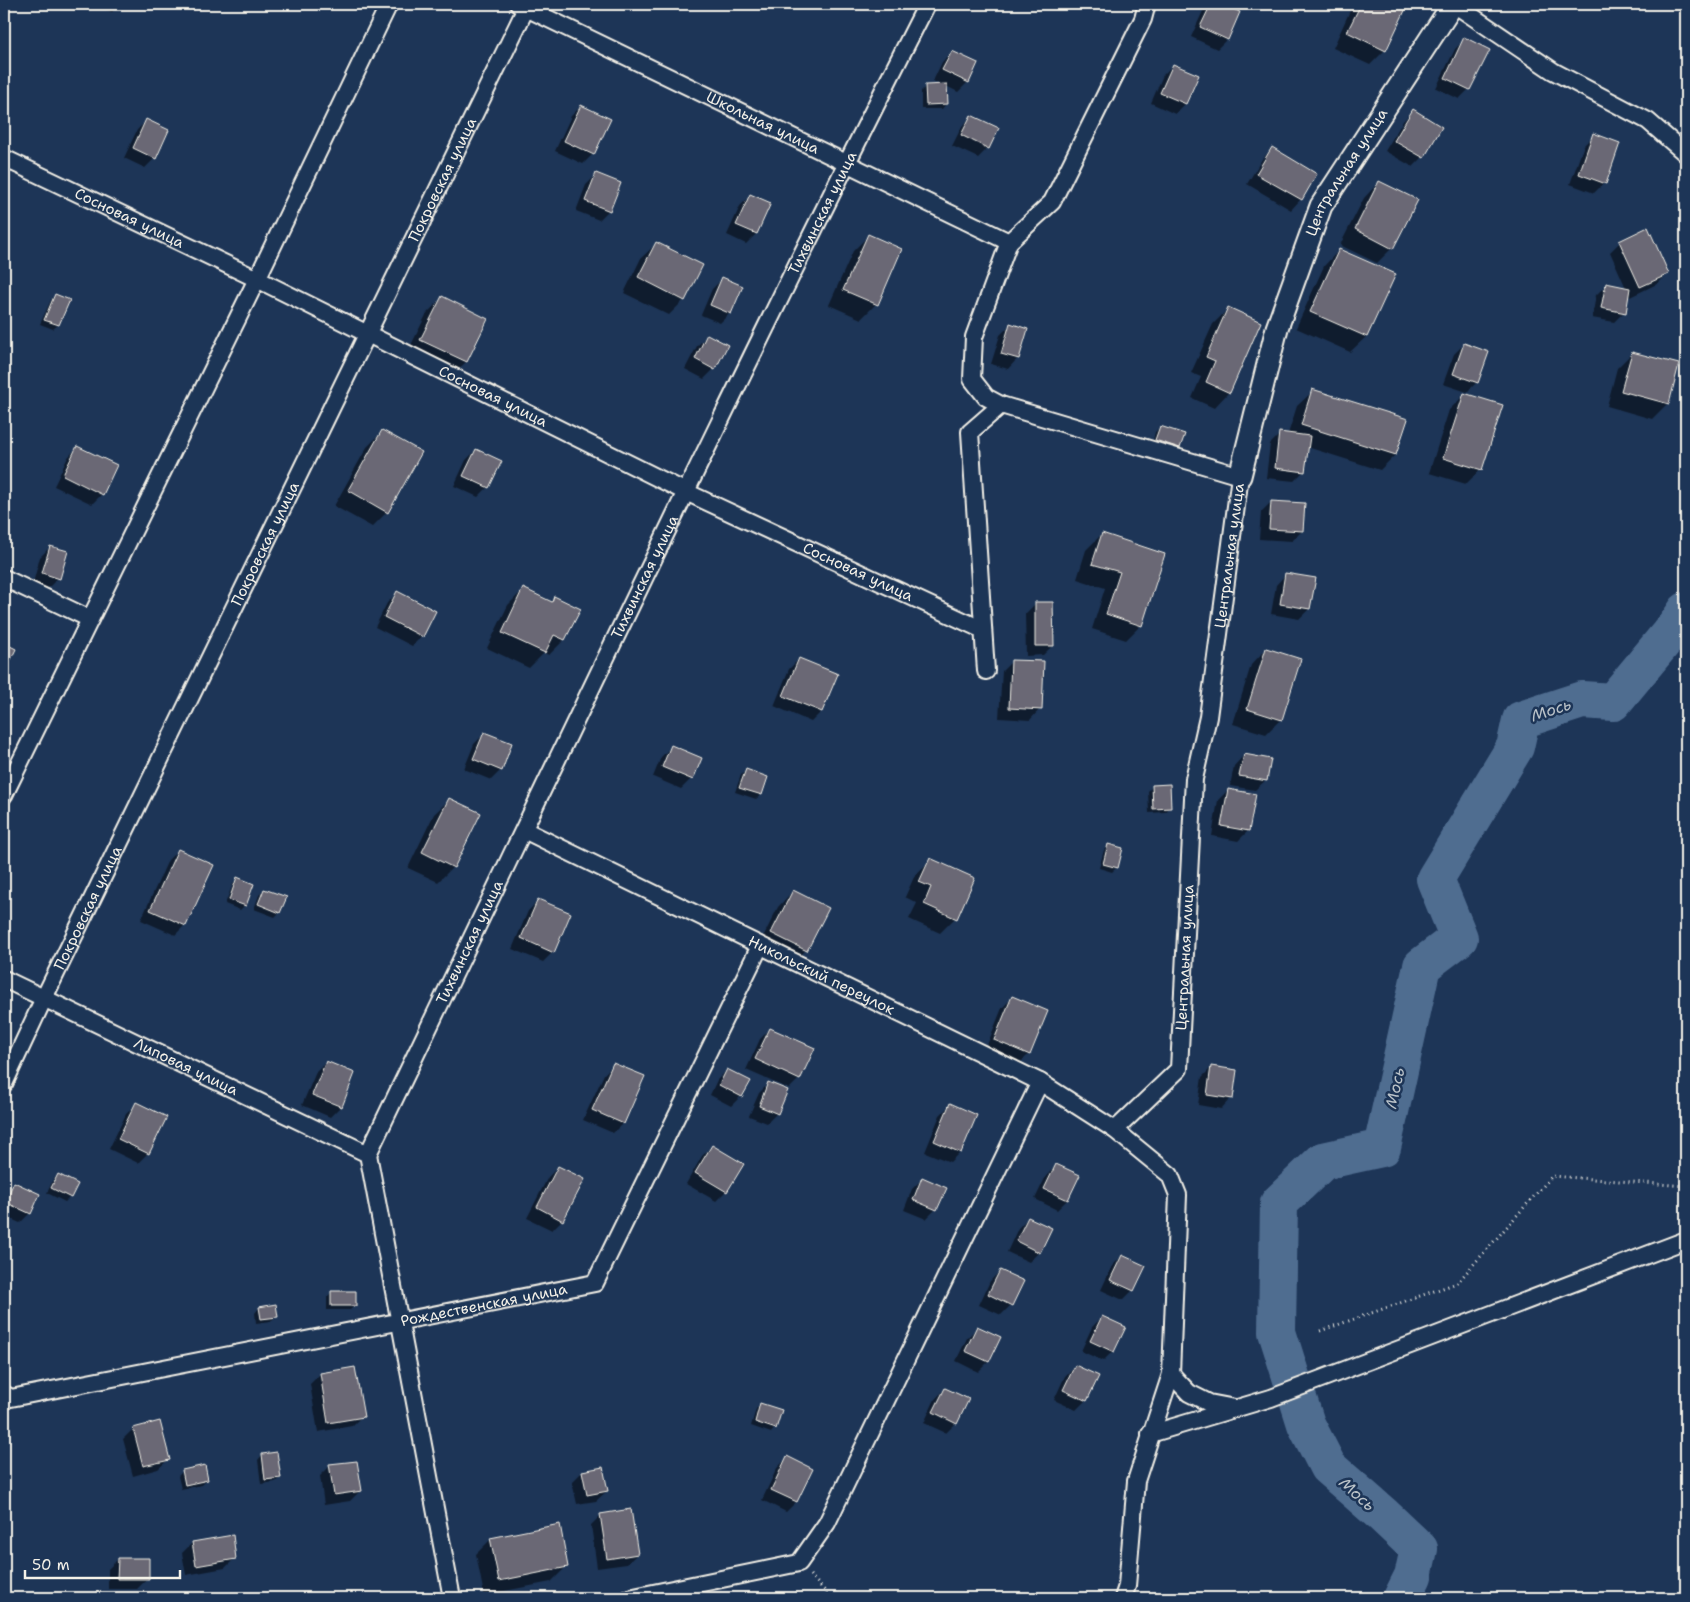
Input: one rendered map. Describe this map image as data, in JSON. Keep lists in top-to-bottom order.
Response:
{
  "streets": {
    "street": [
      "Школьная улица",
      "Центральная улица",
      "Покровская улица",
      "Тихвинская улица",
      "Сосновая улица",
      "Никольский переулок",
      "Липовая улица",
      "Рождественская улица"
    ]
  },
  "crossings": [
    ["Школьная улица", "Покровская улица"],
    ["Школьная улица", "Тихвинская улица"],
    ["Центральная улица", "Никольский переулок"],
    ["Покровская улица", "Сосновая улица"],
    ["Покровская улица", "Липовая улица"],
    ["Тихвинская улица", "Сосновая улица"],
    ["Тихвинская улица", "Никольский переулок"],
    ["Тихвинская улица", "Липовая улица"],
    ["Никольский переулок", "Рождественская улица"]
  ],
  "water": ["Мось"],
  "scale_bar": "50 m"
}
